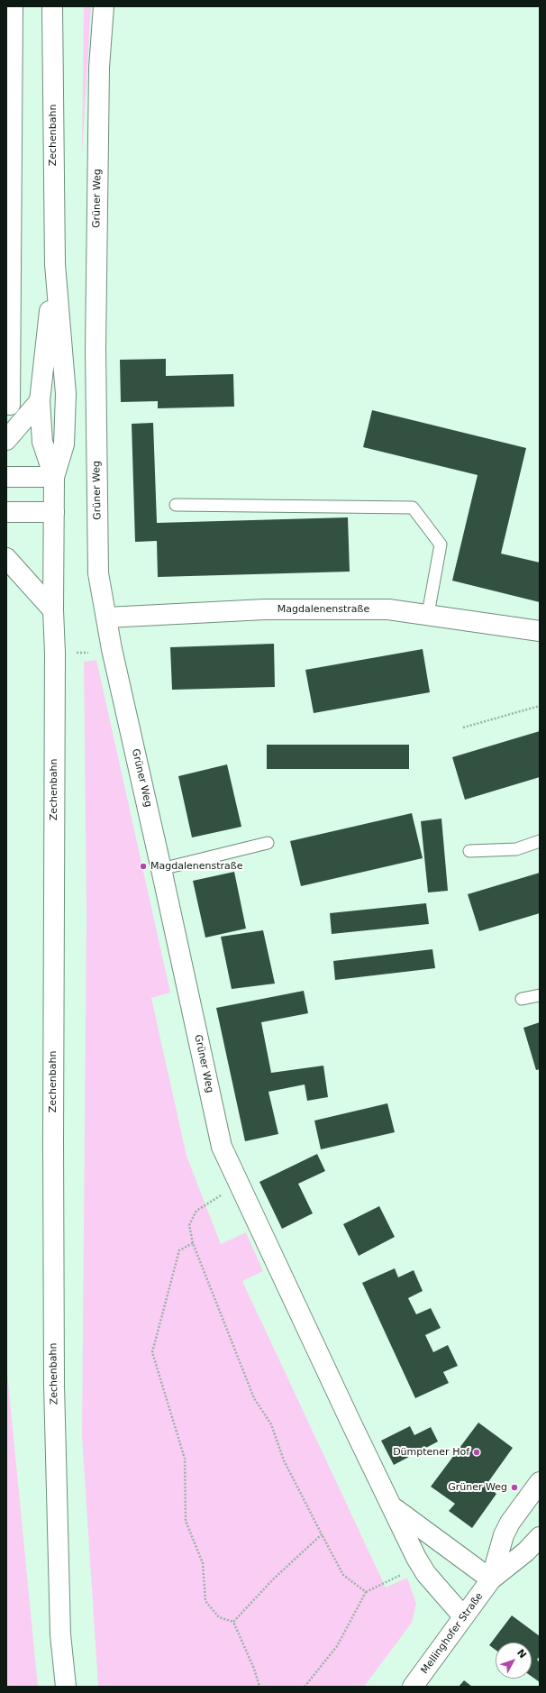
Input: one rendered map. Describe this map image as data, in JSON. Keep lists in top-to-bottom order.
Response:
{
  "streets": {
    "main road": [
      "Zechenbahn",
      "Grüner Weg",
      "Magdalenenstraße",
      "Mellinghofer Straße"
    ]
  },
  "crossings": [
    ["Grüner Weg", "Magdalenenstraße"],
    ["Grüner Weg", "Mellinghofer Straße"]
  ],
  "places": ["Magdalenenstraße", "Dümptener Hof", "Grüner Weg"],
  "north": "top right"
}
